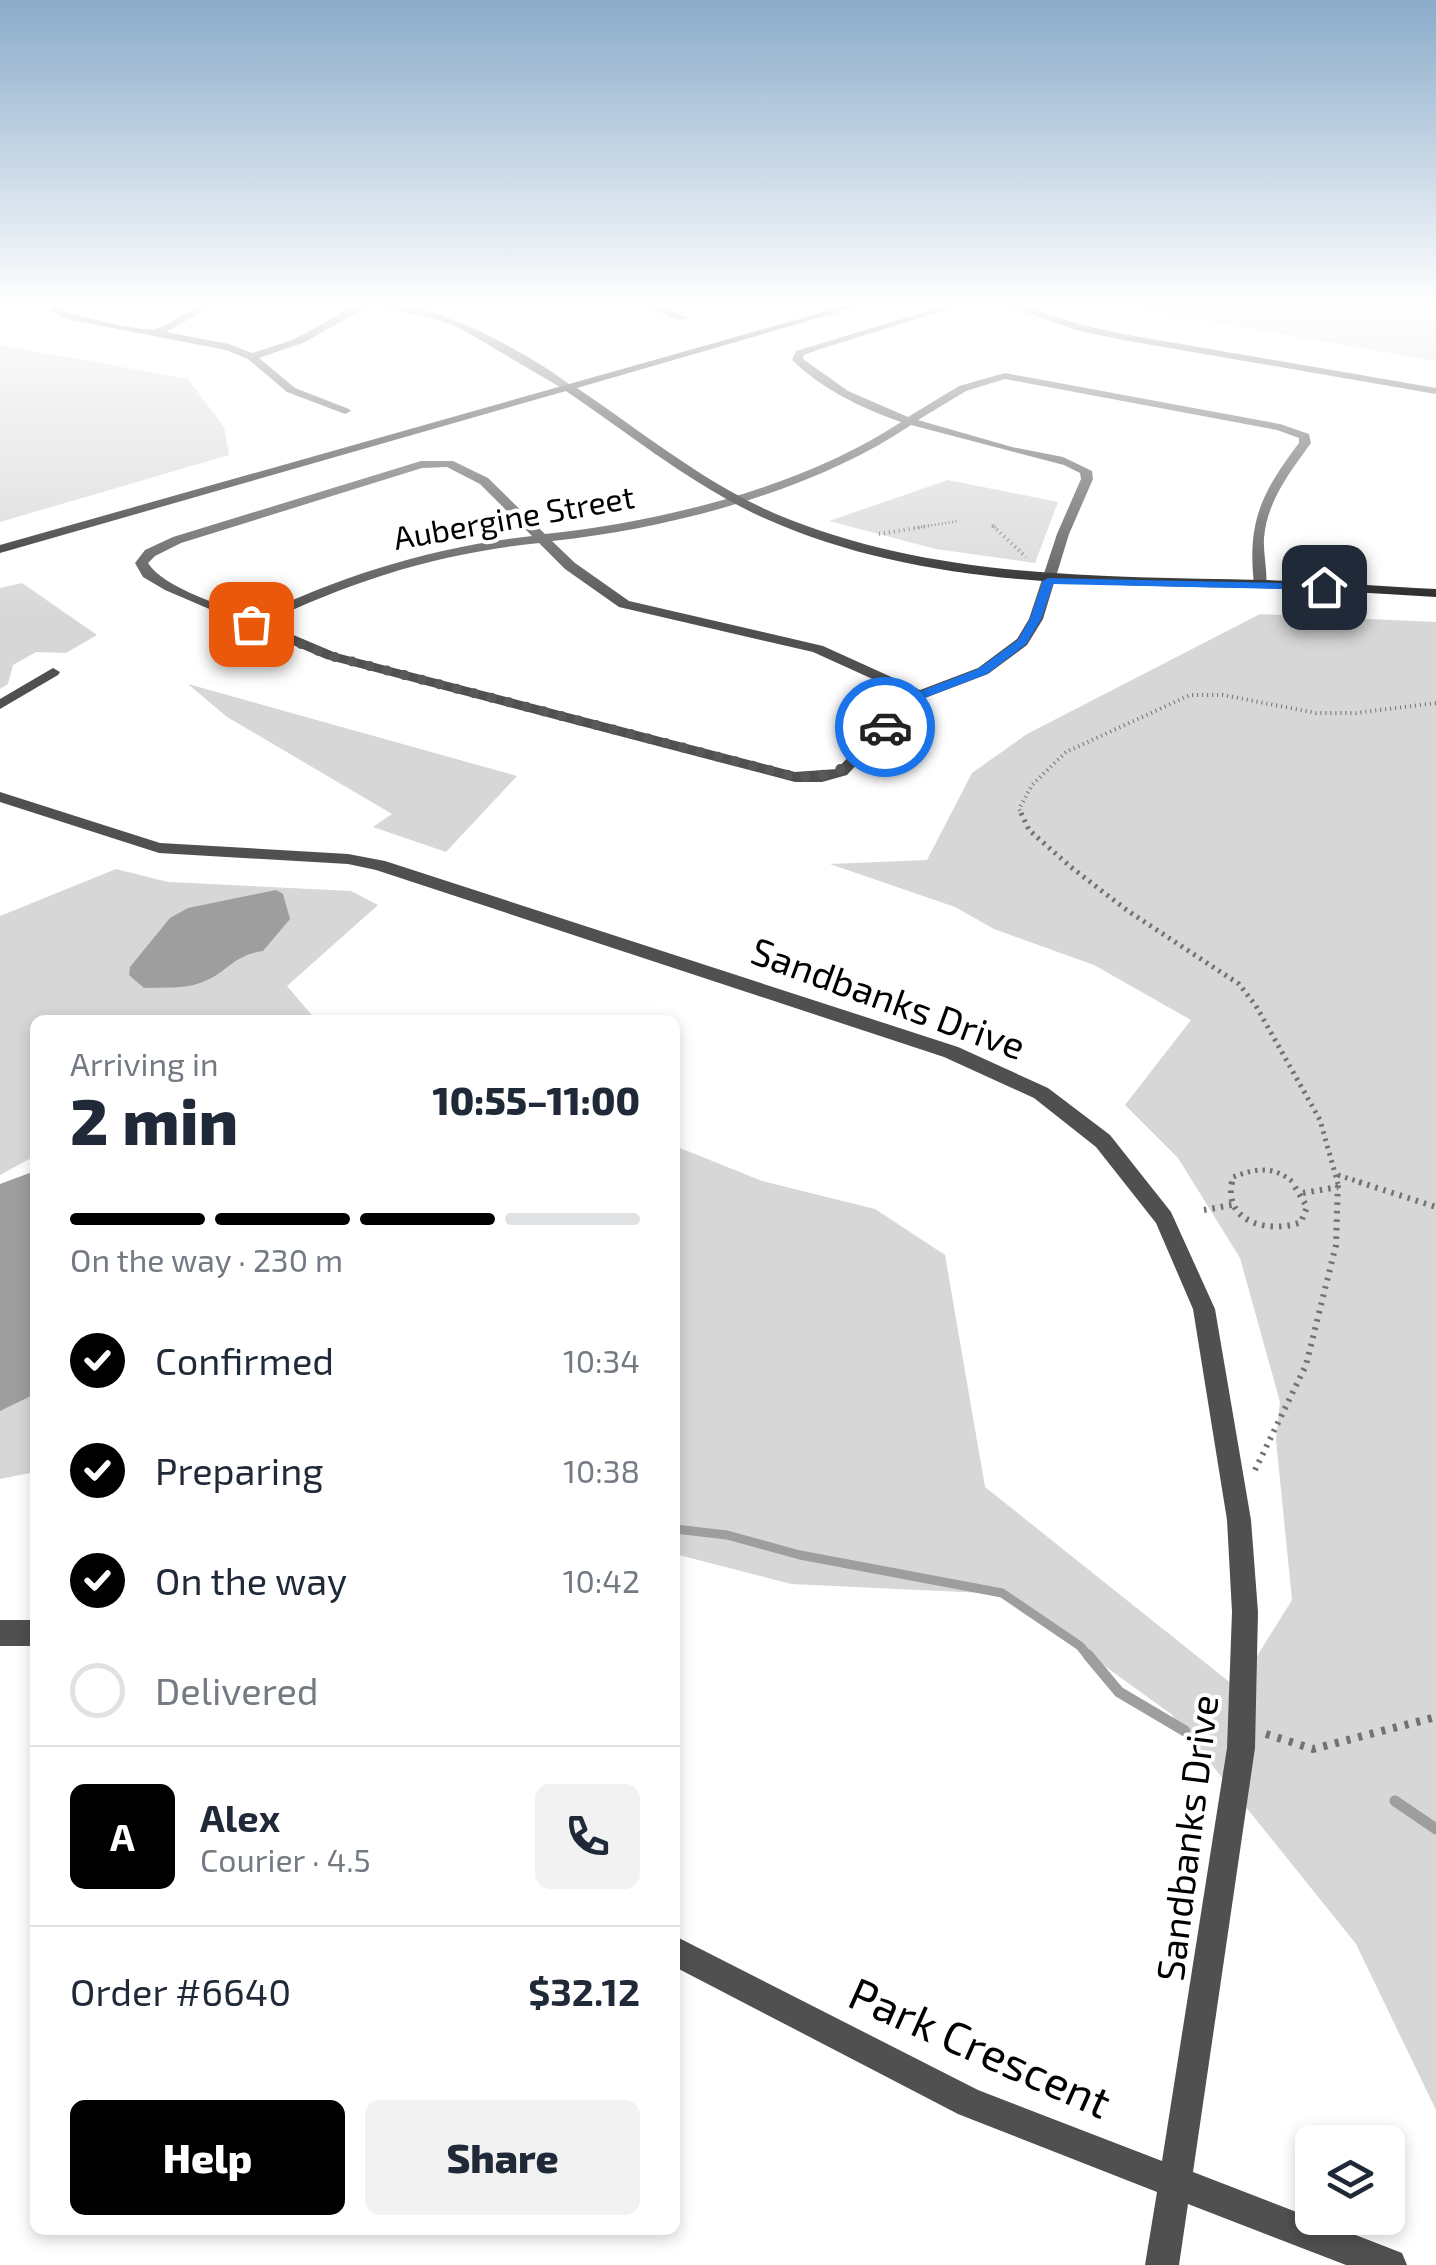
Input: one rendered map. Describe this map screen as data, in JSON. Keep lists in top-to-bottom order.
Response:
{
  "streets": {
    "street": ["Aubergine Street", "Sandbanks Drive", "Park Crescent"]
  },
  "crossings": [
    ["Sandbanks Drive", "Park Crescent"]
  ],
  "page": {
    "heading": ["2 min", "Arriving in", "10:55–11:00"],
    "panel": [
      "Alex",
      "Courier · 4.5",
      "Order #6640",
      "$32.12"
    ],
    "bar": "On the way · 230 m",
    "list": [
      ["Confirmed", "10:34"],
      ["Preparing", "10:38"],
      ["On the way", "10:42"],
      "Delivered"
    ],
    "round": "A",
    "buttons": ["Help", "Share"]
  }
}
